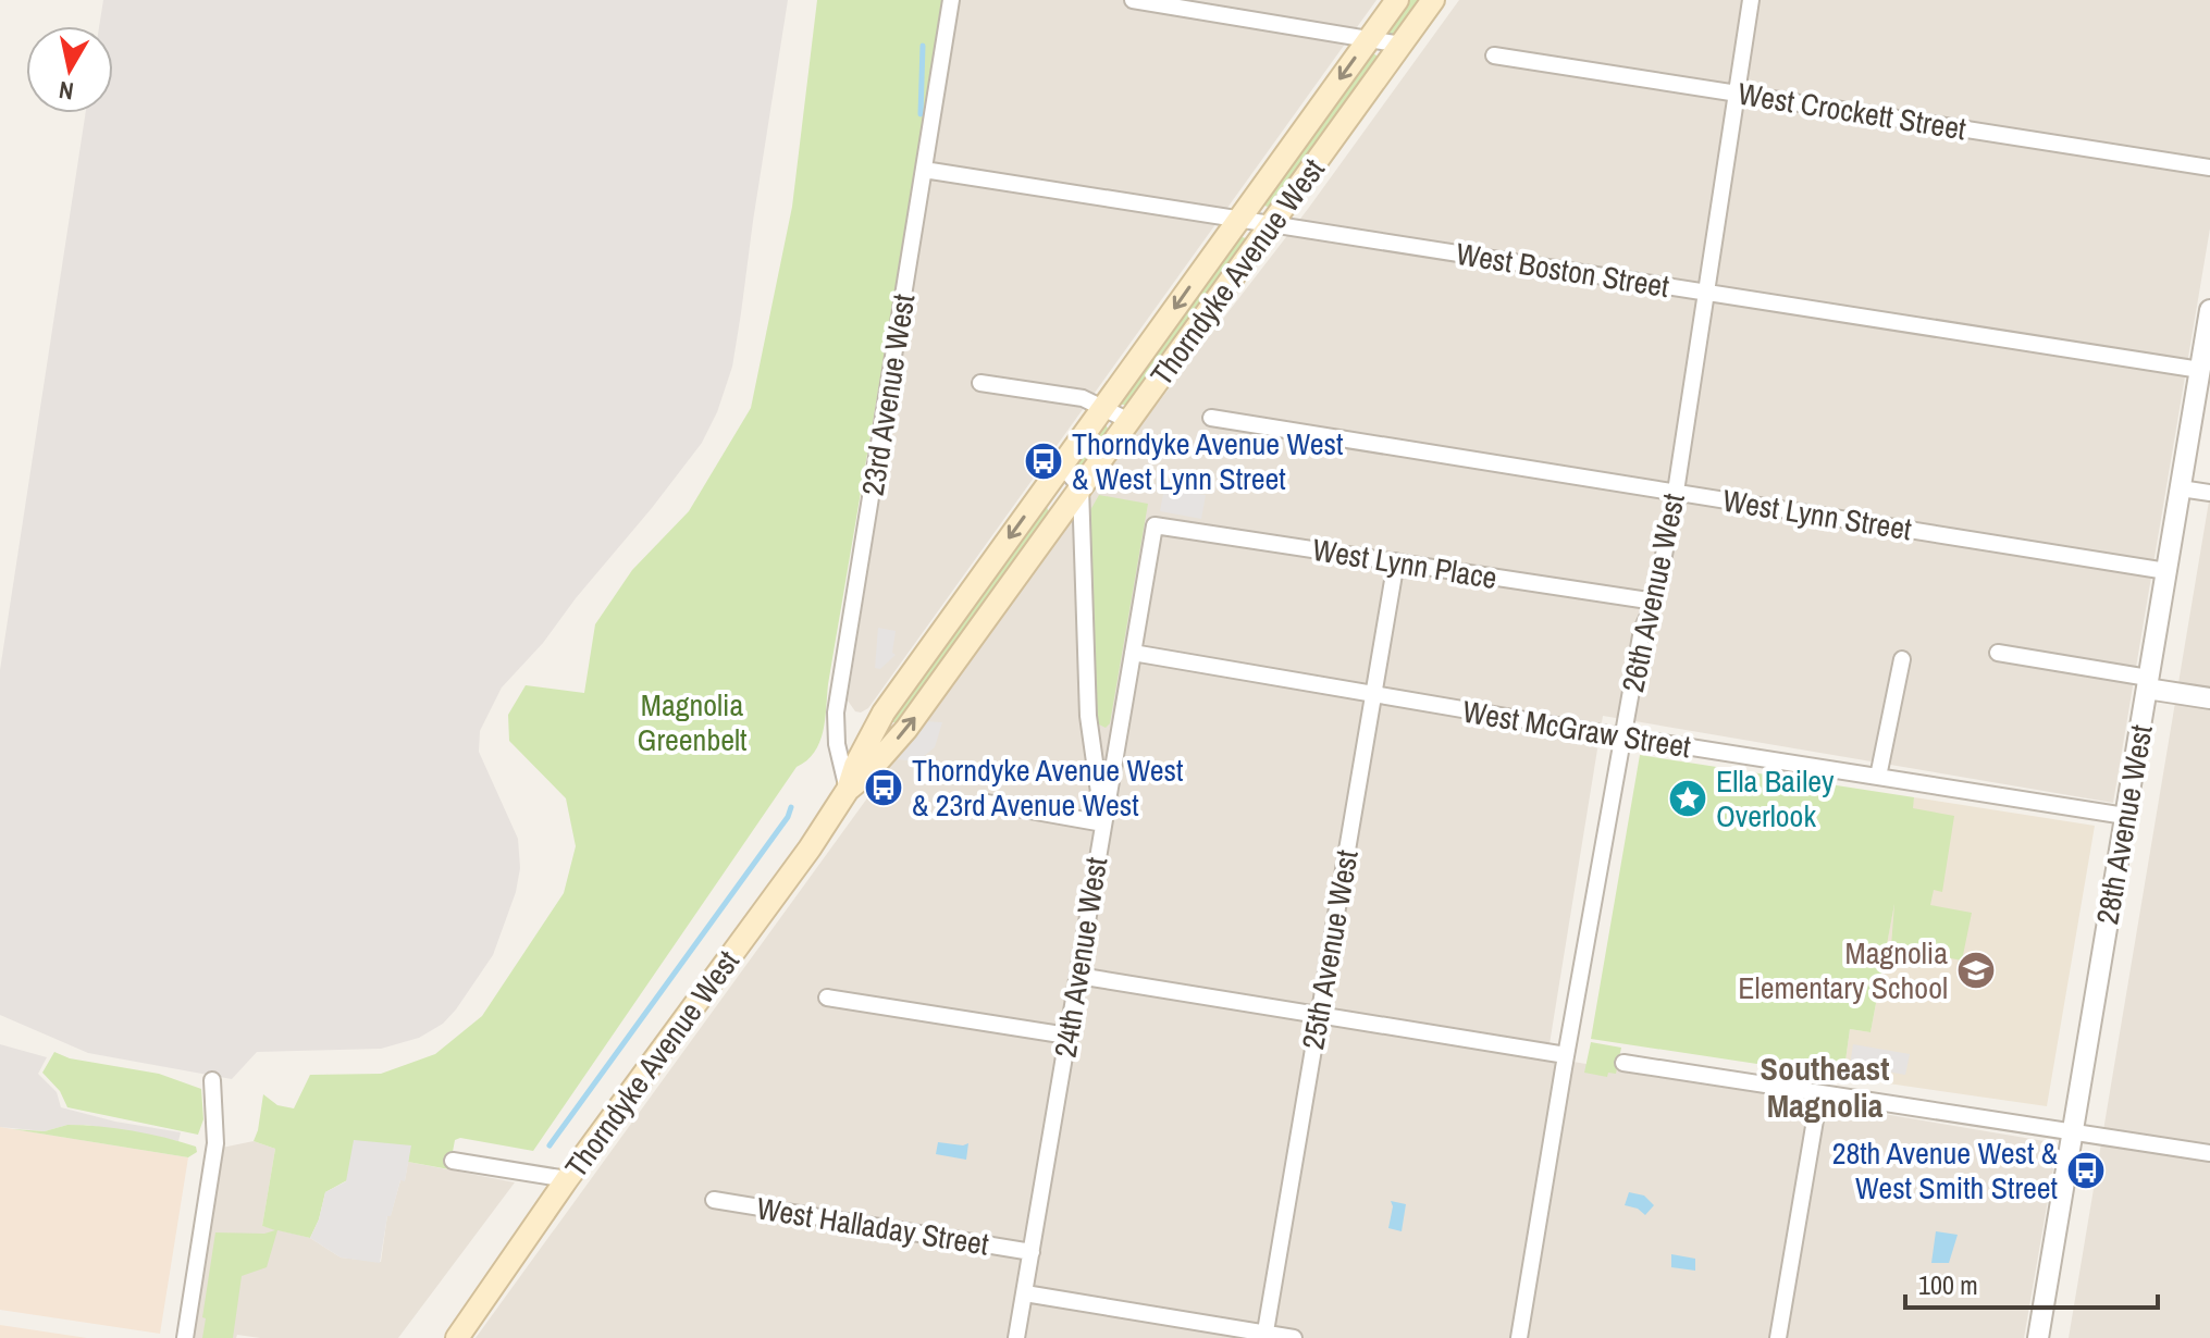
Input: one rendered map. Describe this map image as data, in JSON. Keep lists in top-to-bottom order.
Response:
{
  "streets": {
    "main road": ["Thorndyke Avenue West"],
    "street": [
      "West Crockett Street",
      "West Boston Street",
      "23rd Avenue West",
      "West Lynn Street",
      "West Lynn Place",
      "26th Avenue West",
      "West McGraw Street",
      "28th Avenue West",
      "25th Avenue West",
      "24th Avenue West",
      "West Halladay Street"
    ]
  },
  "crossings": [
    ["West Crockett Street", "26th Avenue West"],
    ["West Boston Street", "Thorndyke Avenue West"],
    ["West Boston Street", "23rd Avenue West"],
    ["West Boston Street", "26th Avenue West"],
    ["West Boston Street", "28th Avenue West"],
    ["Thorndyke Avenue West", "23rd Avenue West"],
    ["West Lynn Street", "26th Avenue West"],
    ["West Lynn Street", "28th Avenue West"],
    ["West Lynn Place", "26th Avenue West"],
    ["West Lynn Place", "25th Avenue West"],
    ["West Lynn Place", "24th Avenue West"],
    ["26th Avenue West", "West McGraw Street"],
    ["West McGraw Street", "28th Avenue West"],
    ["West McGraw Street", "25th Avenue West"],
    ["West McGraw Street", "24th Avenue West"],
    ["24th Avenue West", "West Halladay Street"]
  ],
  "districts": ["Southeast Magnolia"],
  "parks": ["Magnolia Greenbelt"],
  "places": {
    "bus stop": ["Thorndyke Avenue West & West Lynn Street", "Thorndyke Avenue West & 23rd Avenue West", "28th Avenue West & West Smith Street"],
    "place": ["Ella Bailey Overlook"],
    "school or university": ["Magnolia Elementary School"]
  },
  "scale_bar": "100 m",
  "north": "bottom"
}
